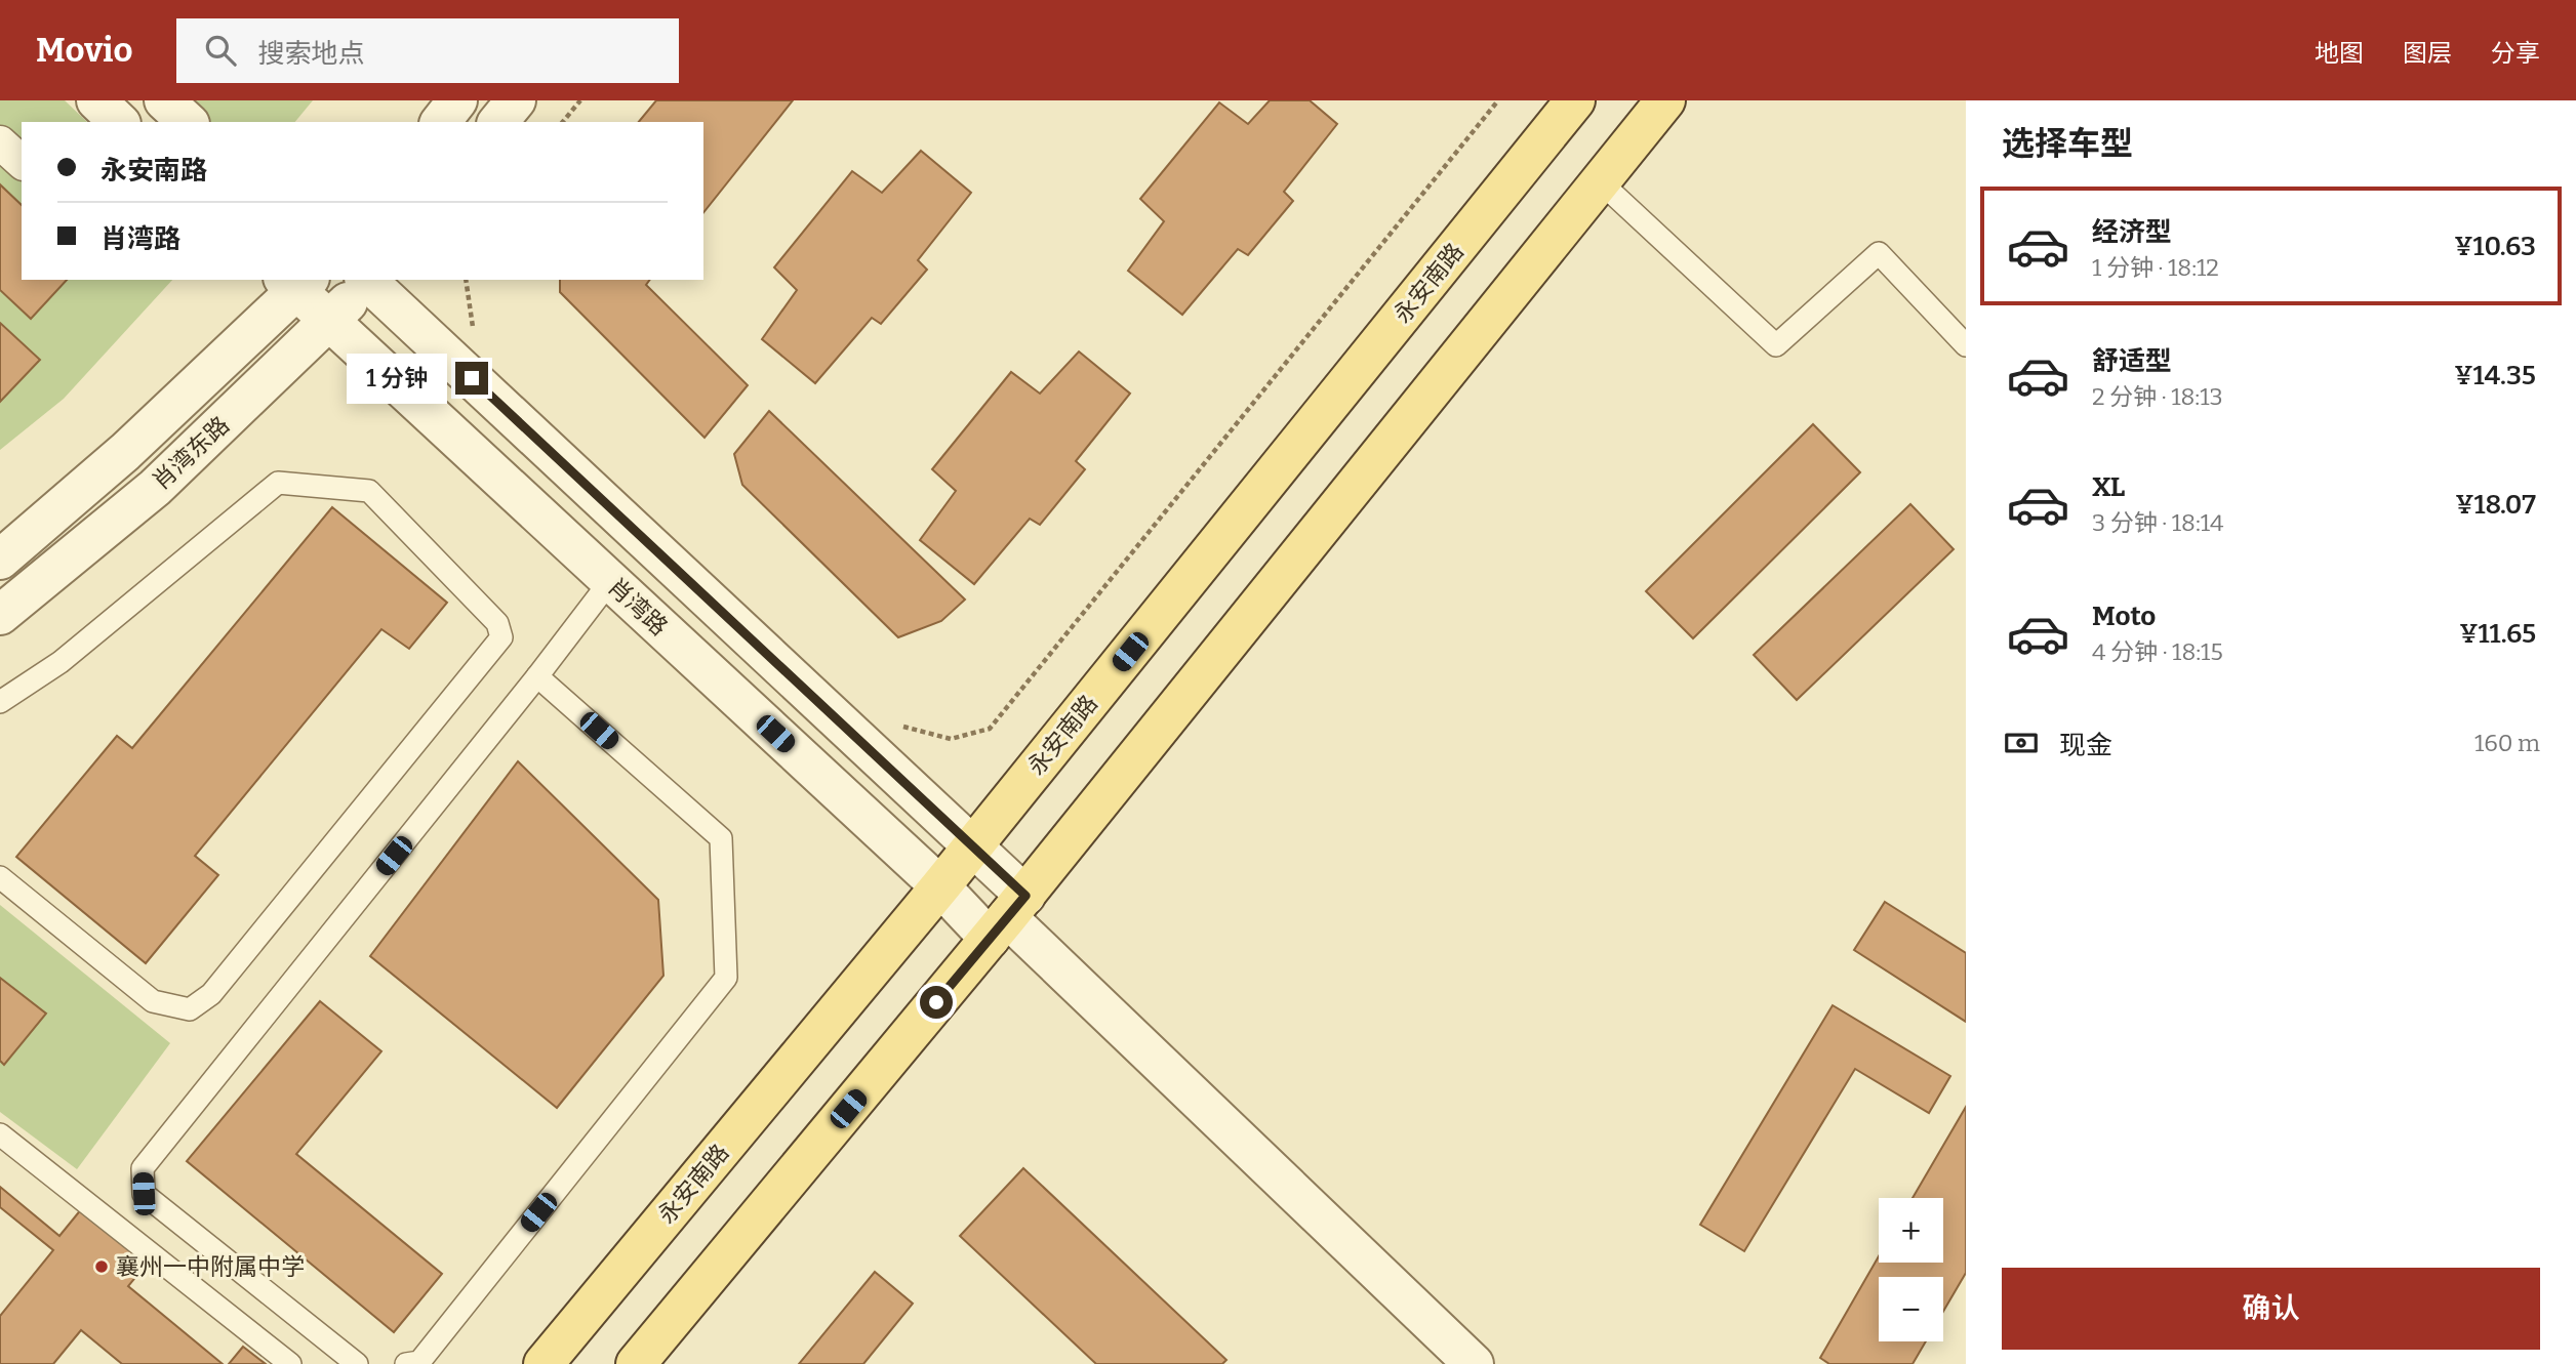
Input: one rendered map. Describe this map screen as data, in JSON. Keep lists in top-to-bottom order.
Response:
{
  "streets": {
    "main road": ["永安南路"],
    "street": ["肖湾东路", "肖湾路"]
  },
  "crossings": [
    ["永安南路", "肖湾路"],
    ["肖湾东路", "肖湾路"]
  ],
  "places": ["襄州一中附属中学"],
  "page": {
    "header": "Movio",
    "search": "搜索地点",
    "nav": ["地图", "图层", "分享"],
    "heading": "选择车型",
    "banner": ["永安南路", "肖湾路"],
    "list": [
      {
        "name": "经济型",
        "note": "1 分钟 · 18:12",
        "value": "¥10.63"
      },
      {
        "name": "舒适型",
        "note": "2 分钟 · 18:13",
        "value": "¥14.35"
      },
      {
        "name": "XL",
        "note": "3 分钟 · 18:14",
        "value": "¥18.07"
      },
      {
        "name": "Moto",
        "note": "4 分钟 · 18:15",
        "value": "¥11.65"
      }
    ],
    "bubble": "1 分钟",
    "pay": ["现金", "160 m"],
    "map_buttons": ["+", "−"],
    "buttons": "确认"
  }
}
